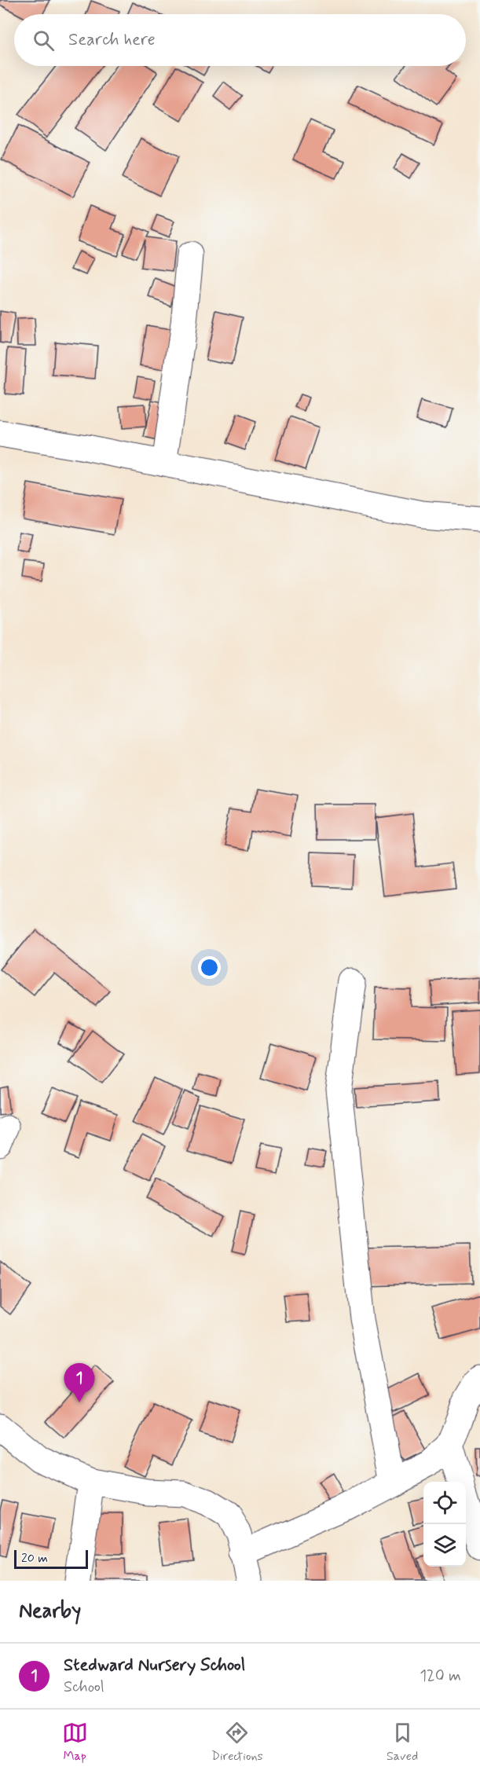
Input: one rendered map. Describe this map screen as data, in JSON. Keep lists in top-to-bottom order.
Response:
{
  "scale_bar": "20 m",
  "page": {
    "search": "Search here",
    "pins": "1",
    "scale": "20 m",
    "heading": "Nearby",
    "list": [
      {
        "mark": "1",
        "name": "Stedward Nursery School",
        "note": "School",
        "value": "120 m"
      }
    ],
    "nav": ["Map", "Directions", "Saved"]
  }
}
